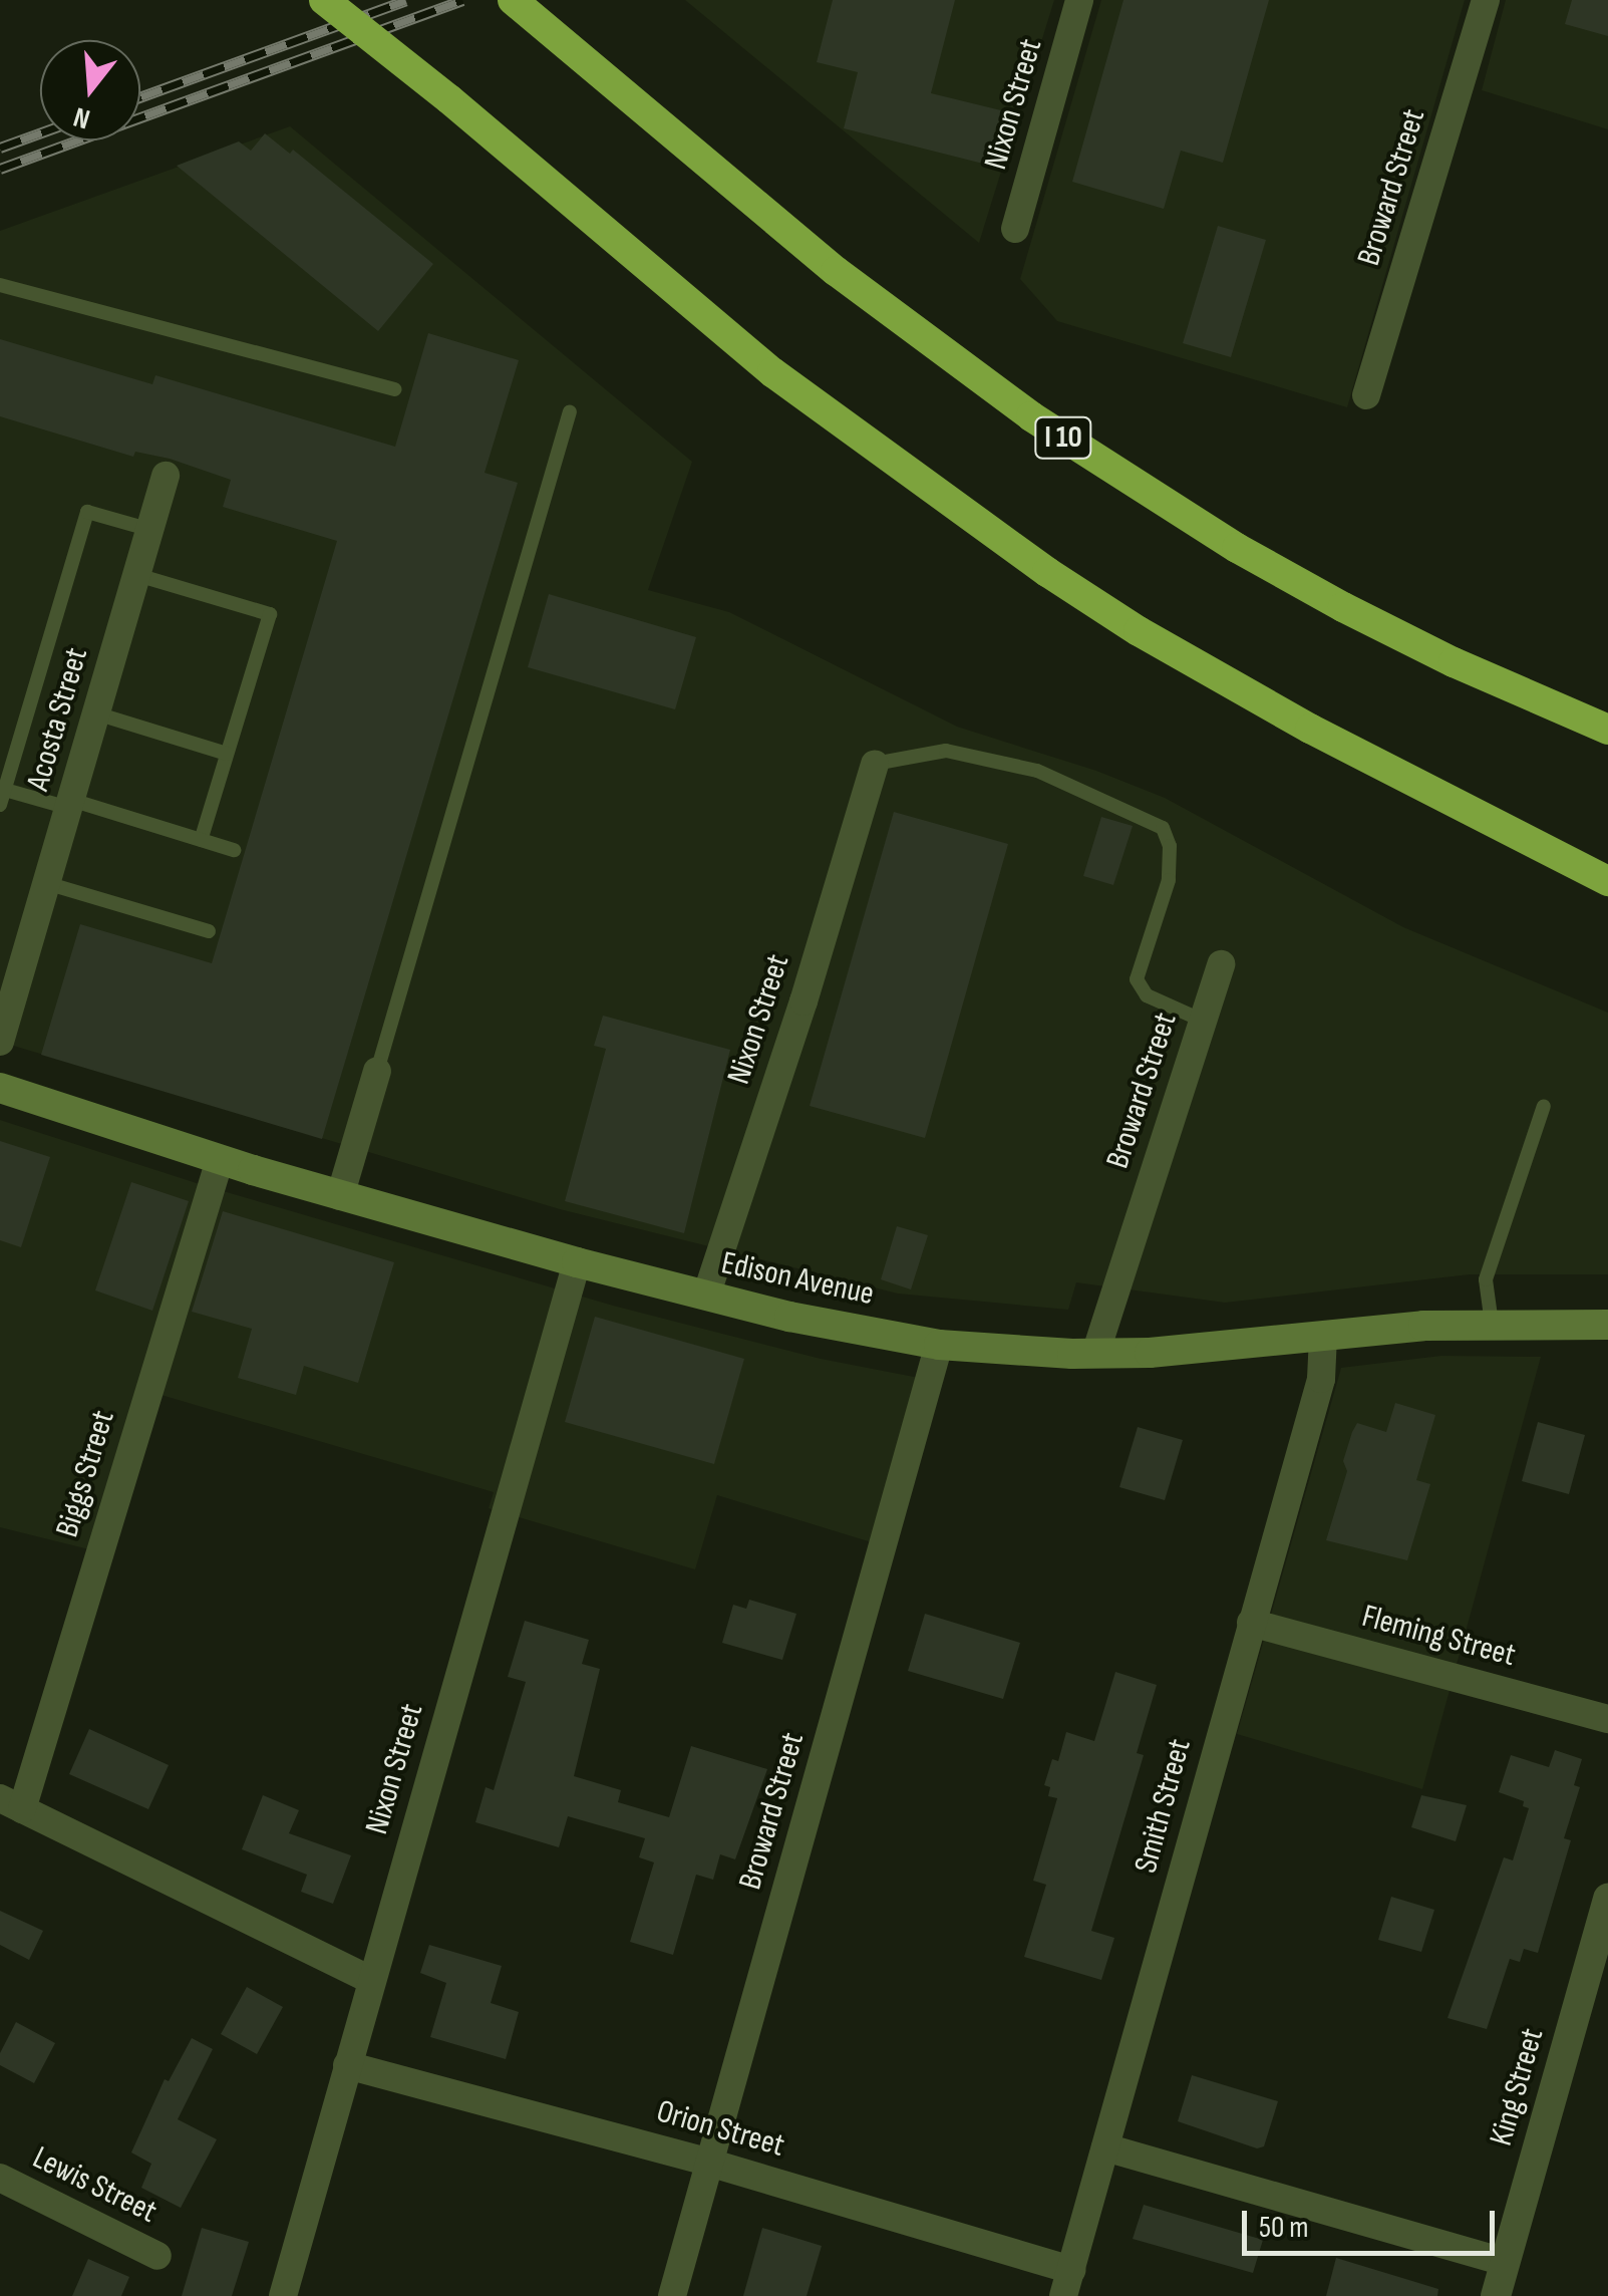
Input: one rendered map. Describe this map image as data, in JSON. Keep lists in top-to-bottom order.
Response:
{
  "streets": {
    "highway": ["I 10"],
    "main road": ["Edison Avenue"],
    "street": [
      "Nixon Street",
      "Broward Street",
      "Acosta Street",
      "Biggs Street",
      "Fleming Street",
      "Smith Street",
      "King Street",
      "Orion Street",
      "Lewis Street"
    ]
  },
  "crossings": [
    ["Nixon Street", "Edison Avenue"],
    ["Nixon Street", "Orion Street"],
    ["Broward Street", "Edison Avenue"],
    ["Broward Street", "Orion Street"],
    ["Edison Avenue", "Biggs Street"],
    ["Edison Avenue", "Smith Street"],
    ["Fleming Street", "Smith Street"],
    ["Smith Street", "Orion Street"]
  ],
  "scale_bar": "50 m",
  "north": "bottom"
}
